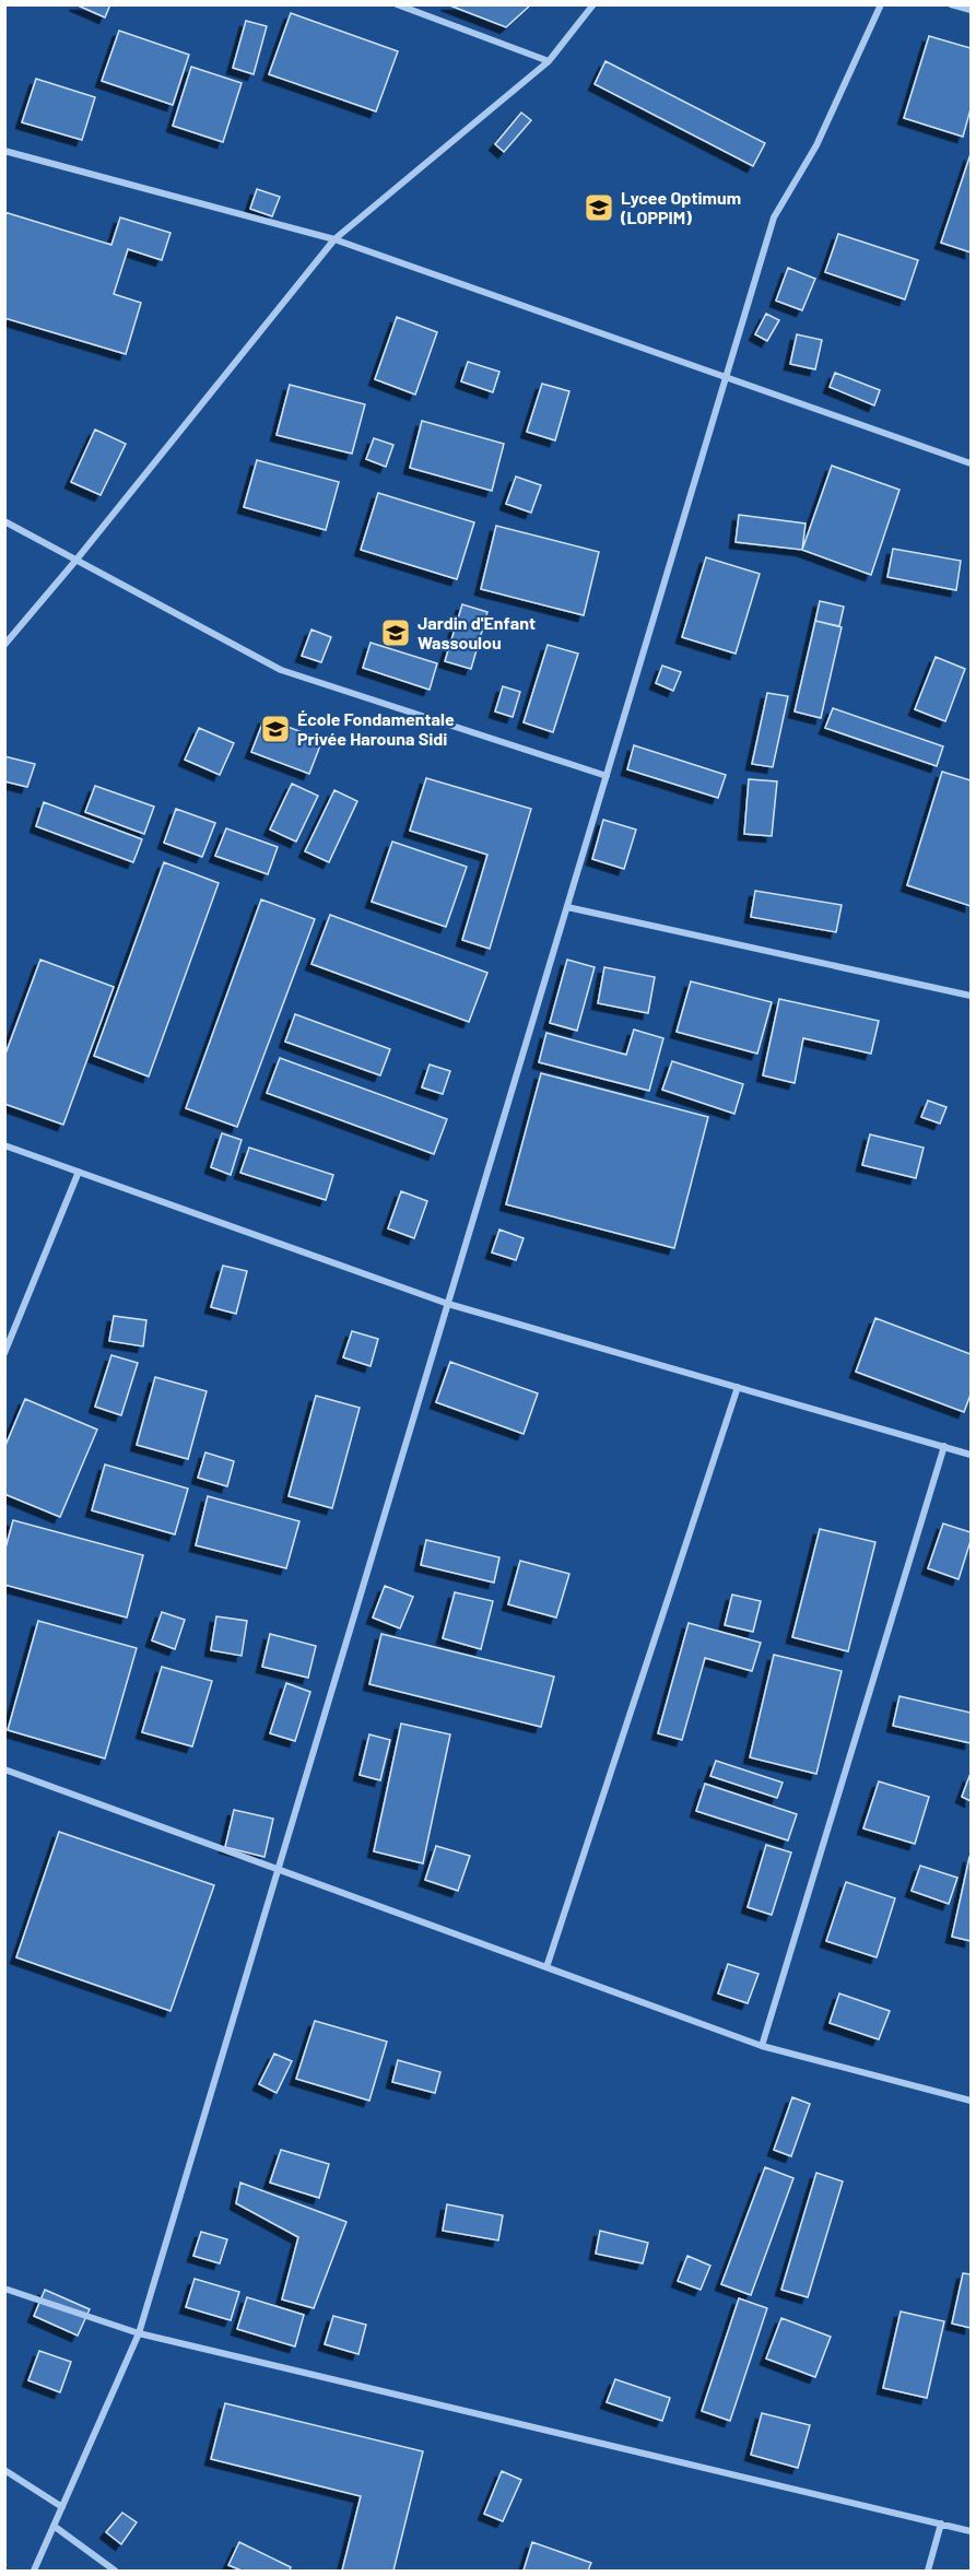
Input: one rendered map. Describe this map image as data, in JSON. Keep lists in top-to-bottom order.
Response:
{
  "places": {
    "school or university": ["Lycee Optimum (LOPPIM)", "Jardin d'Enfant Wassoulou", "École Fondamentale Privée Harouna Sidi"]
  }
}
